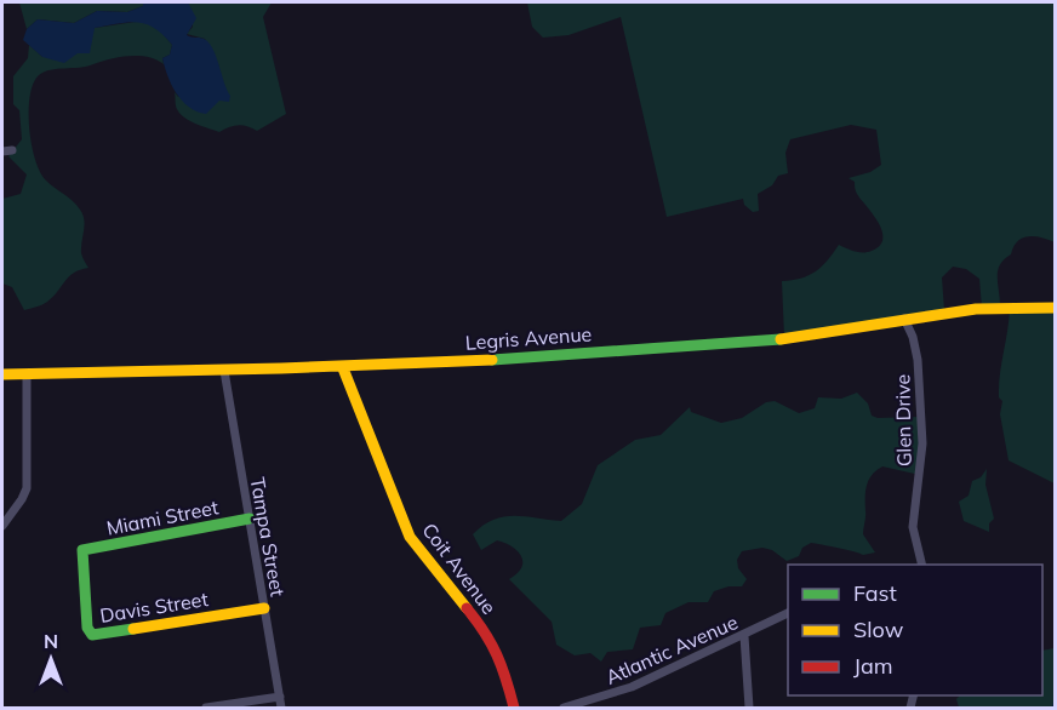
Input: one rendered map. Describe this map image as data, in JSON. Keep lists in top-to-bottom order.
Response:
{
  "streets": {
    "main road": [
      "Legris Avenue",
      "Miami Street",
      "Coit Avenue",
      "Davis Street"
    ],
    "street": ["Glen Drive", "Tampa Street", "Atlantic Avenue"]
  },
  "crossings": [
    ["Legris Avenue", "Glen Drive"],
    ["Legris Avenue", "Tampa Street"],
    ["Legris Avenue", "Coit Avenue"],
    ["Miami Street", "Tampa Street"],
    ["Miami Street", "Davis Street"],
    ["Tampa Street", "Davis Street"]
  ],
  "legend": ["Fast", "Slow", "Jam"],
  "north": "top"
}
